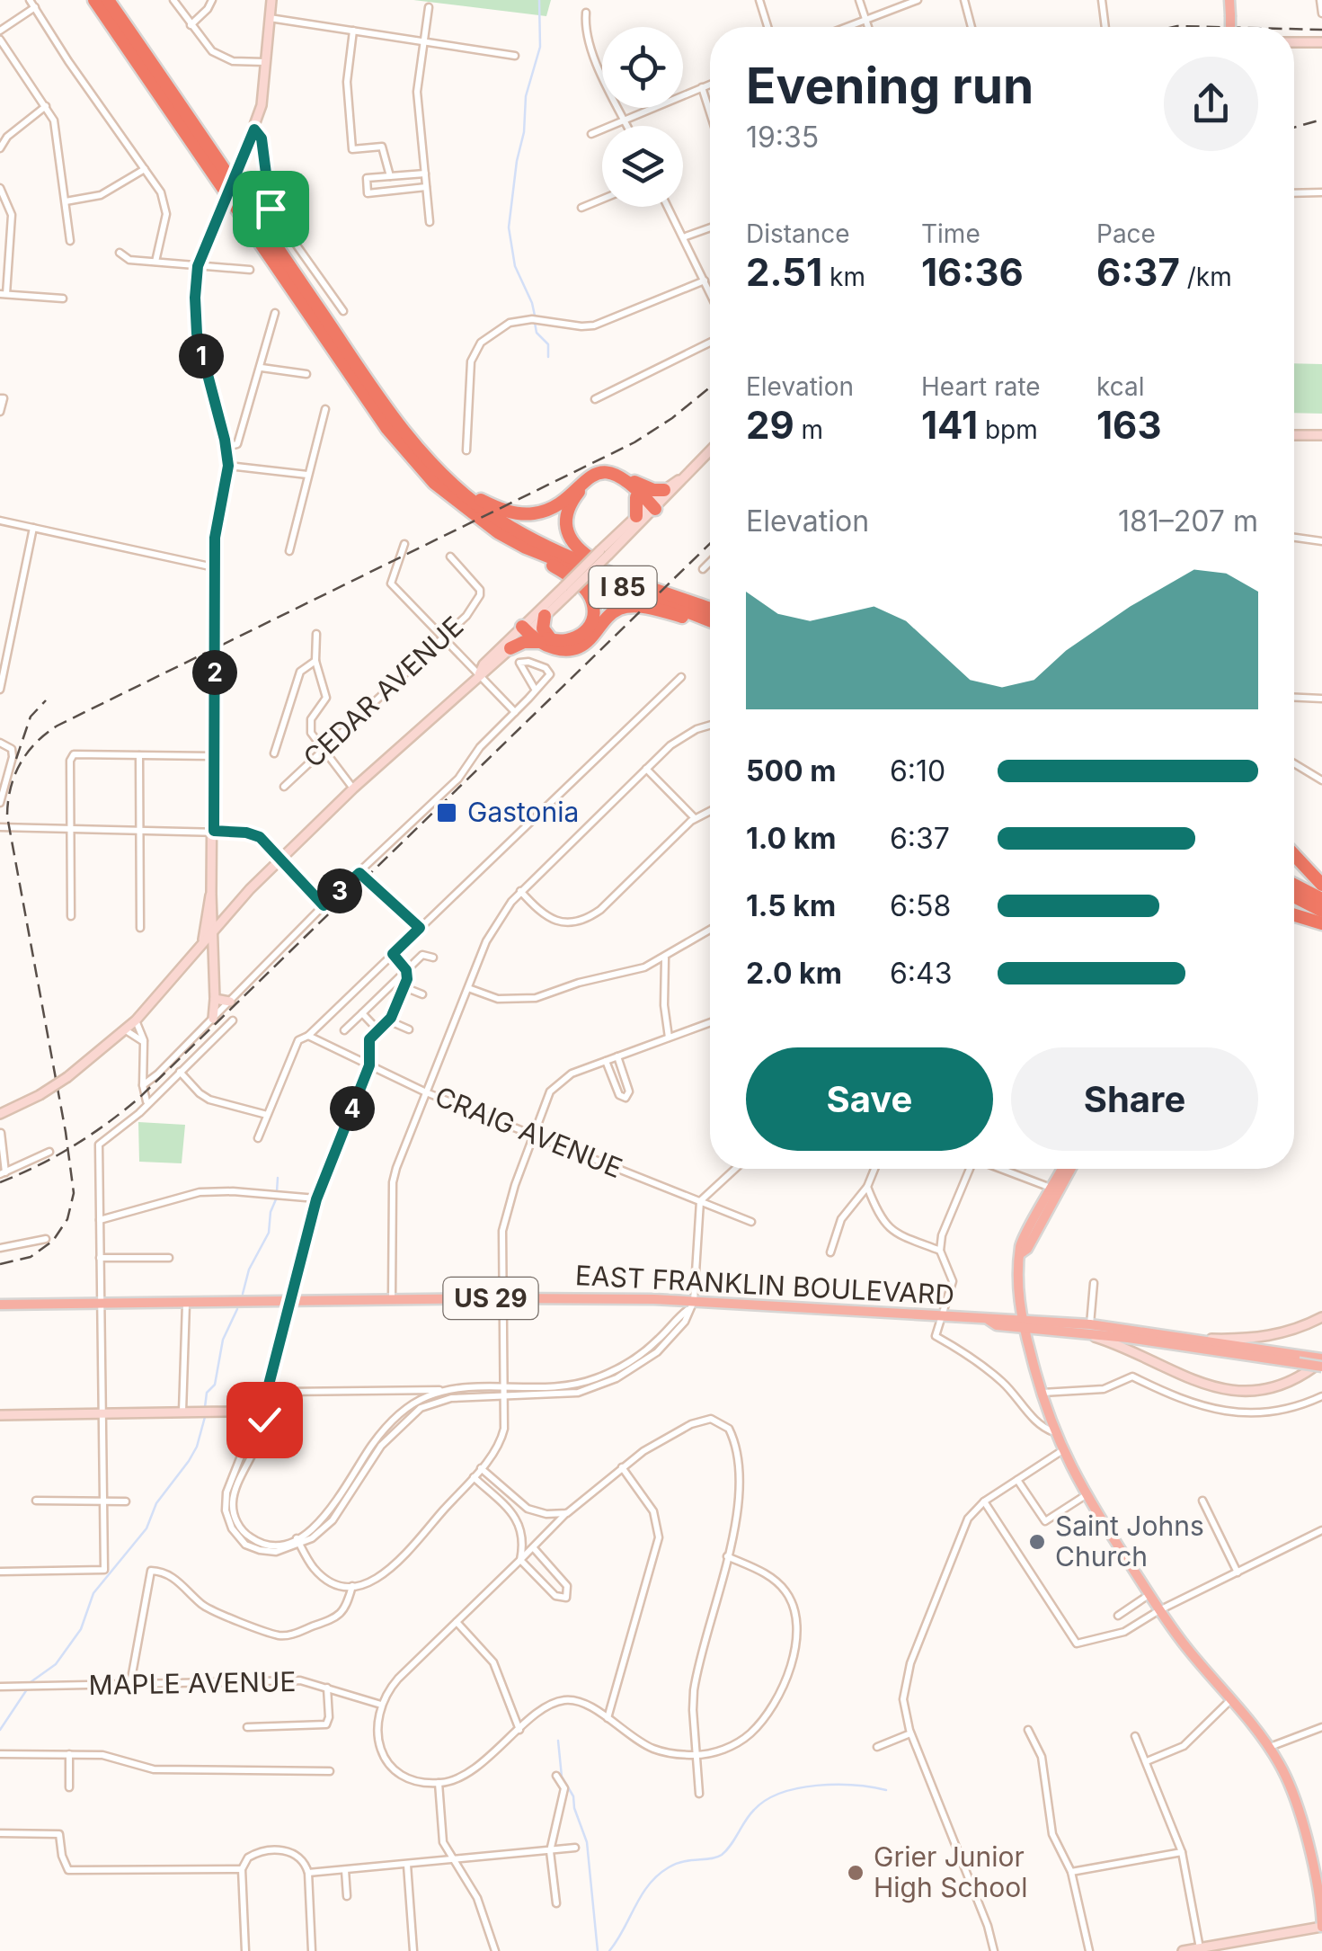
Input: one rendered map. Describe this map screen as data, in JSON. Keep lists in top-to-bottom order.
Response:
{
  "streets": {
    "highway": ["I 85"],
    "main road": ["EAST FRANKLIN BOULEVARD", "US 29"],
    "street": ["CEDAR AVENUE", "CRAIG AVENUE", "MAPLE AVENUE"]
  },
  "places": {
    "transit": ["Gastonia"],
    "other": ["Saint Johns Church", "Grier Junior High School"]
  },
  "page": {
    "heading": ["Evening run", "19:35"],
    "stats": [
      ["Distance", "2.51 km"],
      ["Time", "16:36"],
      ["Pace", "6:37 /km"],
      ["Elevation", "29 m"],
      ["Heart rate", "141 bpm"],
      ["kcal", "163"]
    ],
    "pins": [
      "1",
      "2",
      "3",
      "4"
    ],
    "chart": ["Elevation", "181–207 m"],
    "list": [
      {
        "name": "500 m",
        "note": "6:10"
      },
      {
        "name": "1.0 km",
        "note": "6:37"
      },
      {
        "name": "1.5 km",
        "note": "6:58"
      },
      {
        "name": "2.0 km",
        "note": "6:43"
      }
    ],
    "buttons": ["Save", "Share"]
  }
}
